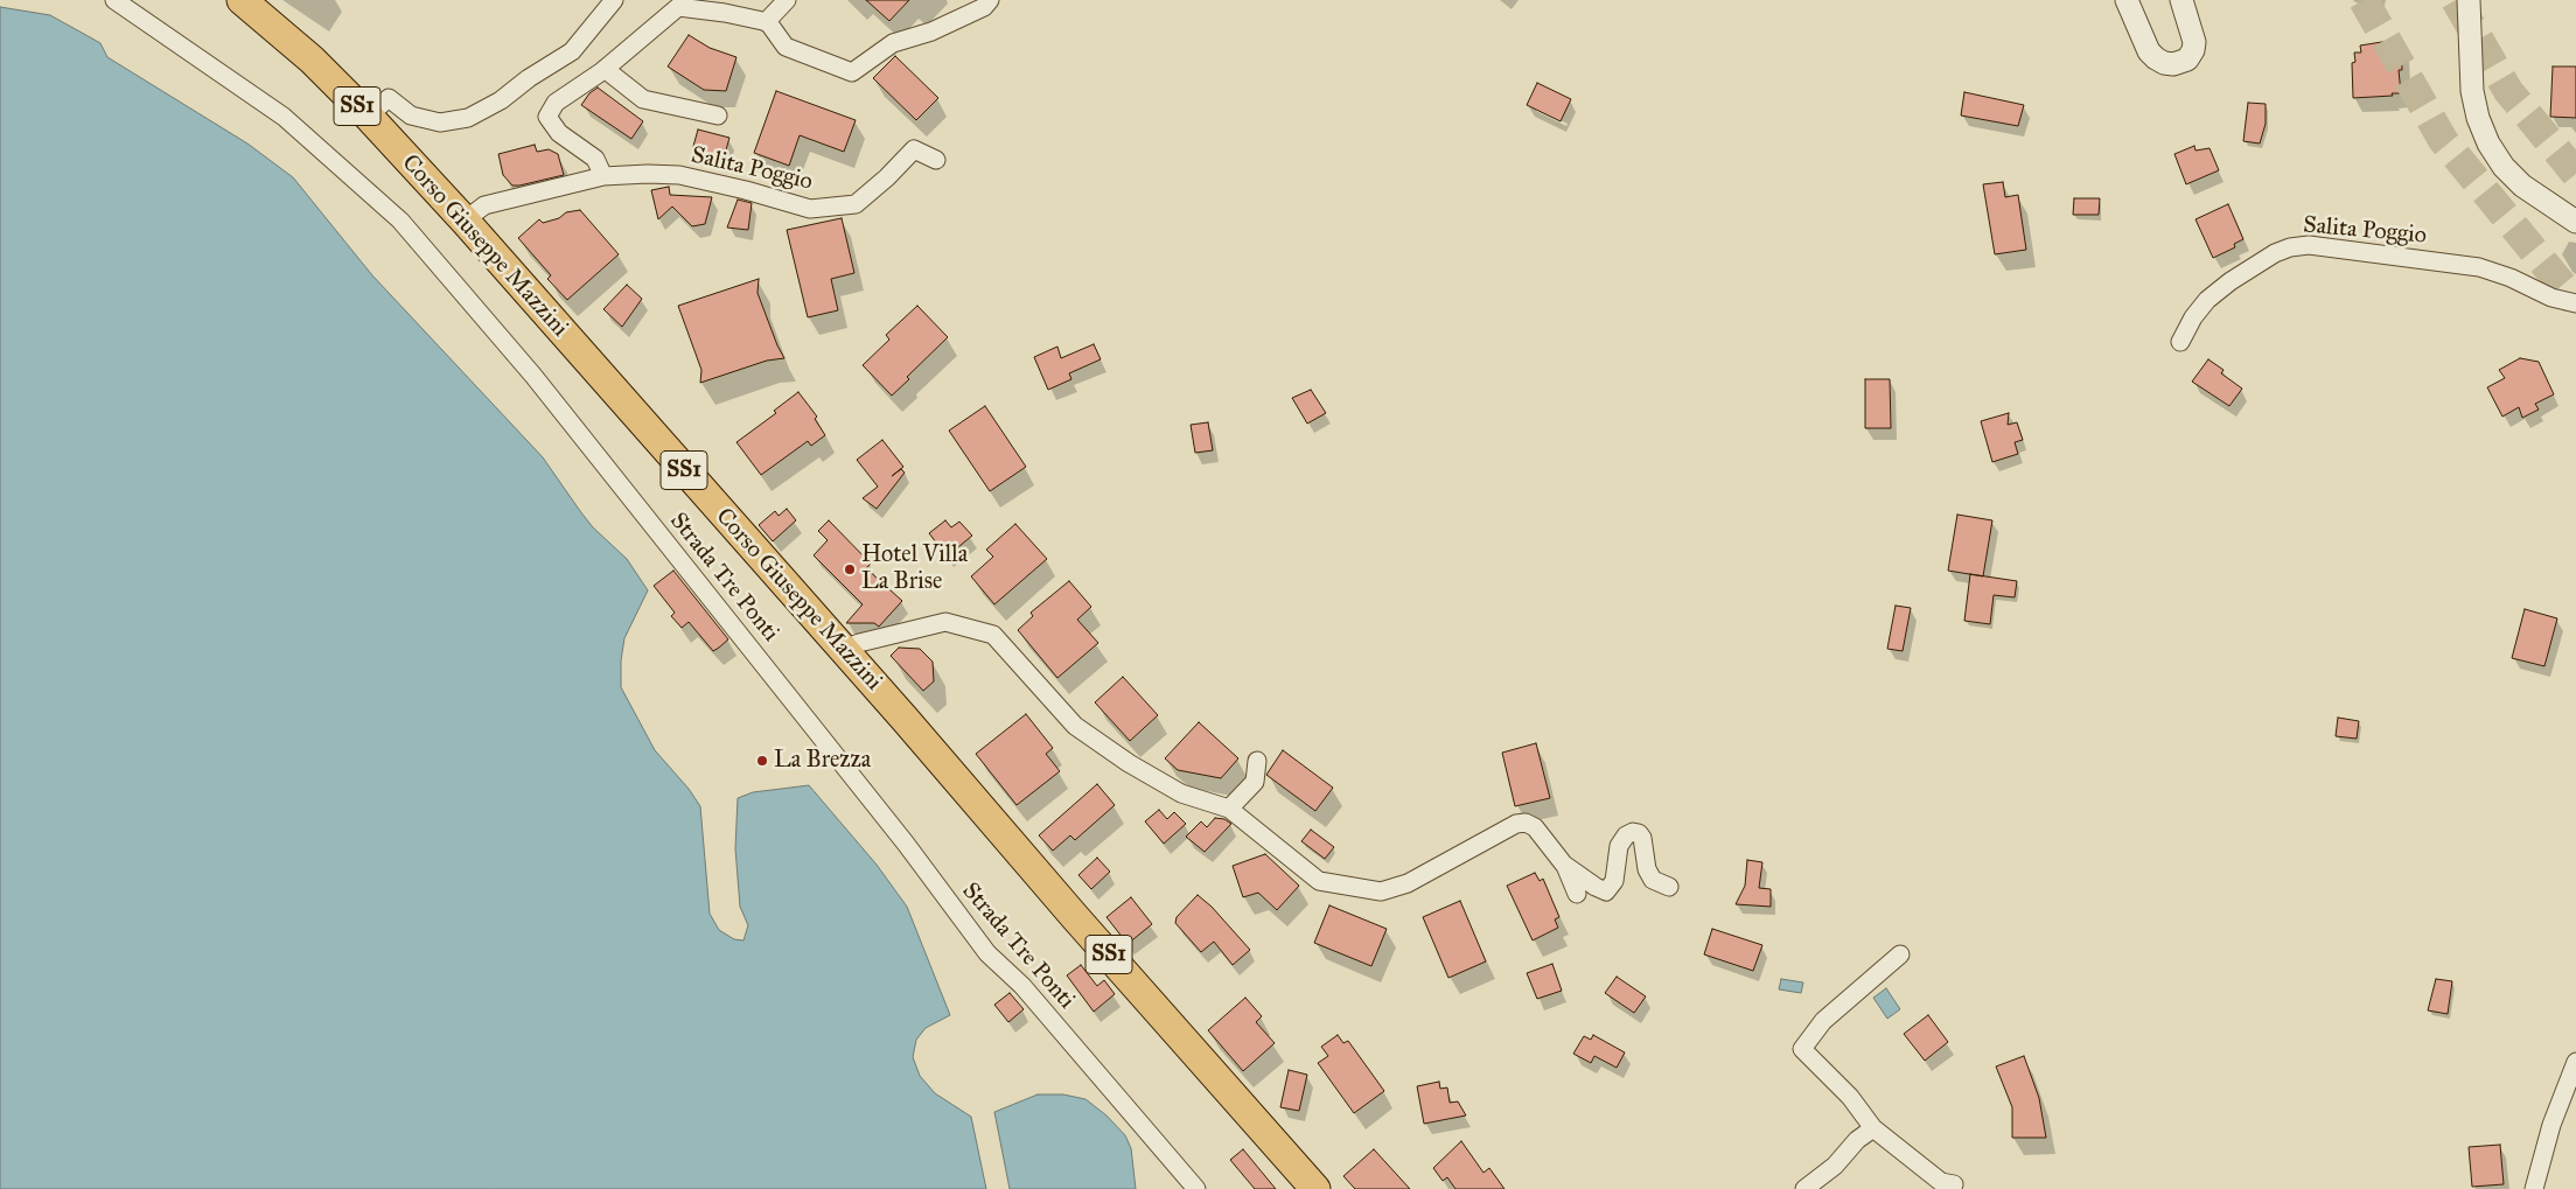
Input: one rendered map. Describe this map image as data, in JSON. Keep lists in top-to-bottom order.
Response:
{
  "streets": {
    "main road": ["SS1", "Corso Giuseppe Mazzini"],
    "street": ["Salita Poggio", "Strada Tre Ponti"]
  },
  "crossings": [
    ["Salita Poggio", "Corso Giuseppe Mazzini"]
  ],
  "places": ["Hotel Villa La Brise", "La Brezza"]
}
